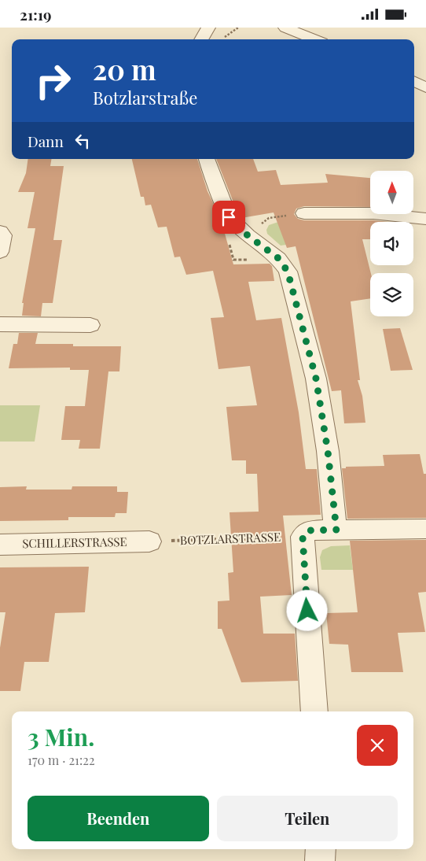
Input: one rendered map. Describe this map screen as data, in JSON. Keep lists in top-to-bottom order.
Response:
{
  "streets": {
    "street": ["SCHILLERSTRASSE"],
    "path": ["BOTZLARSTRASSE"]
  },
  "crossings": [
    ["BOTZLARSTRASSE", "SCHILLERSTRASSE"]
  ],
  "north": "top",
  "page": {
    "status": "21:19",
    "turn": ["20 m", "Botzlarstraße"],
    "then": "Dann",
    "heading": ["3 Min.", "170 m · 21:22"],
    "buttons": ["Beenden", "Teilen"]
  }
}
